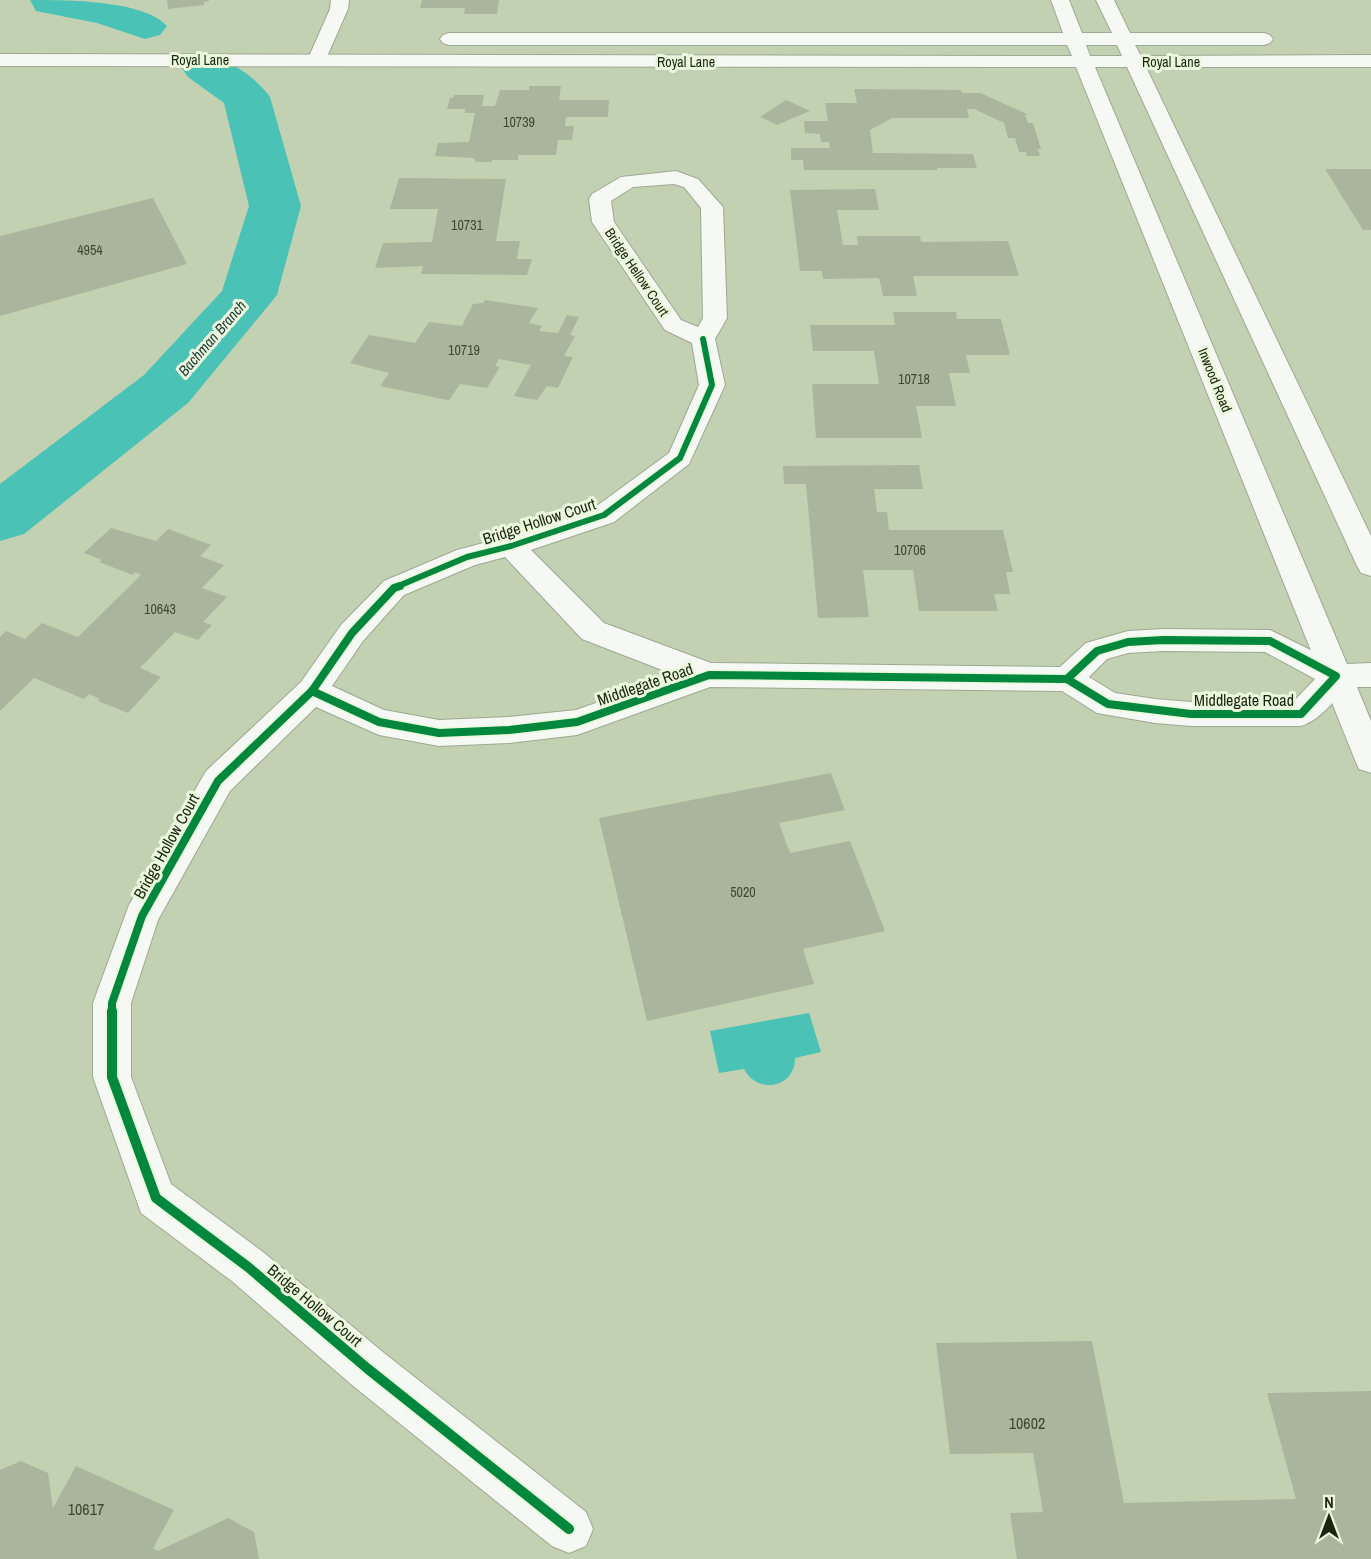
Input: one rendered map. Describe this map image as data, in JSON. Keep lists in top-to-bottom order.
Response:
{
  "streets": {
    "main road": [
      "Royal Lane",
      "Bridge Hellow Court",
      "Inwood Road",
      "Bridge Hollow Court",
      "Middlegate Road"
    ]
  },
  "crossings": [
    ["Royal Lane", "Inwood Road"],
    ["Bridge Hellow Court", "Bridge Hollow Court"],
    ["Inwood Road", "Middlegate Road"],
    ["Bridge Hollow Court", "Middlegate Road"]
  ],
  "water": ["Bachman Branch"],
  "house_numbers": [
    "10739",
    "10731",
    "4954",
    "10719",
    "10718",
    "10706",
    "10643",
    "5020",
    "10602",
    "10617"
  ],
  "north": "top"
}
